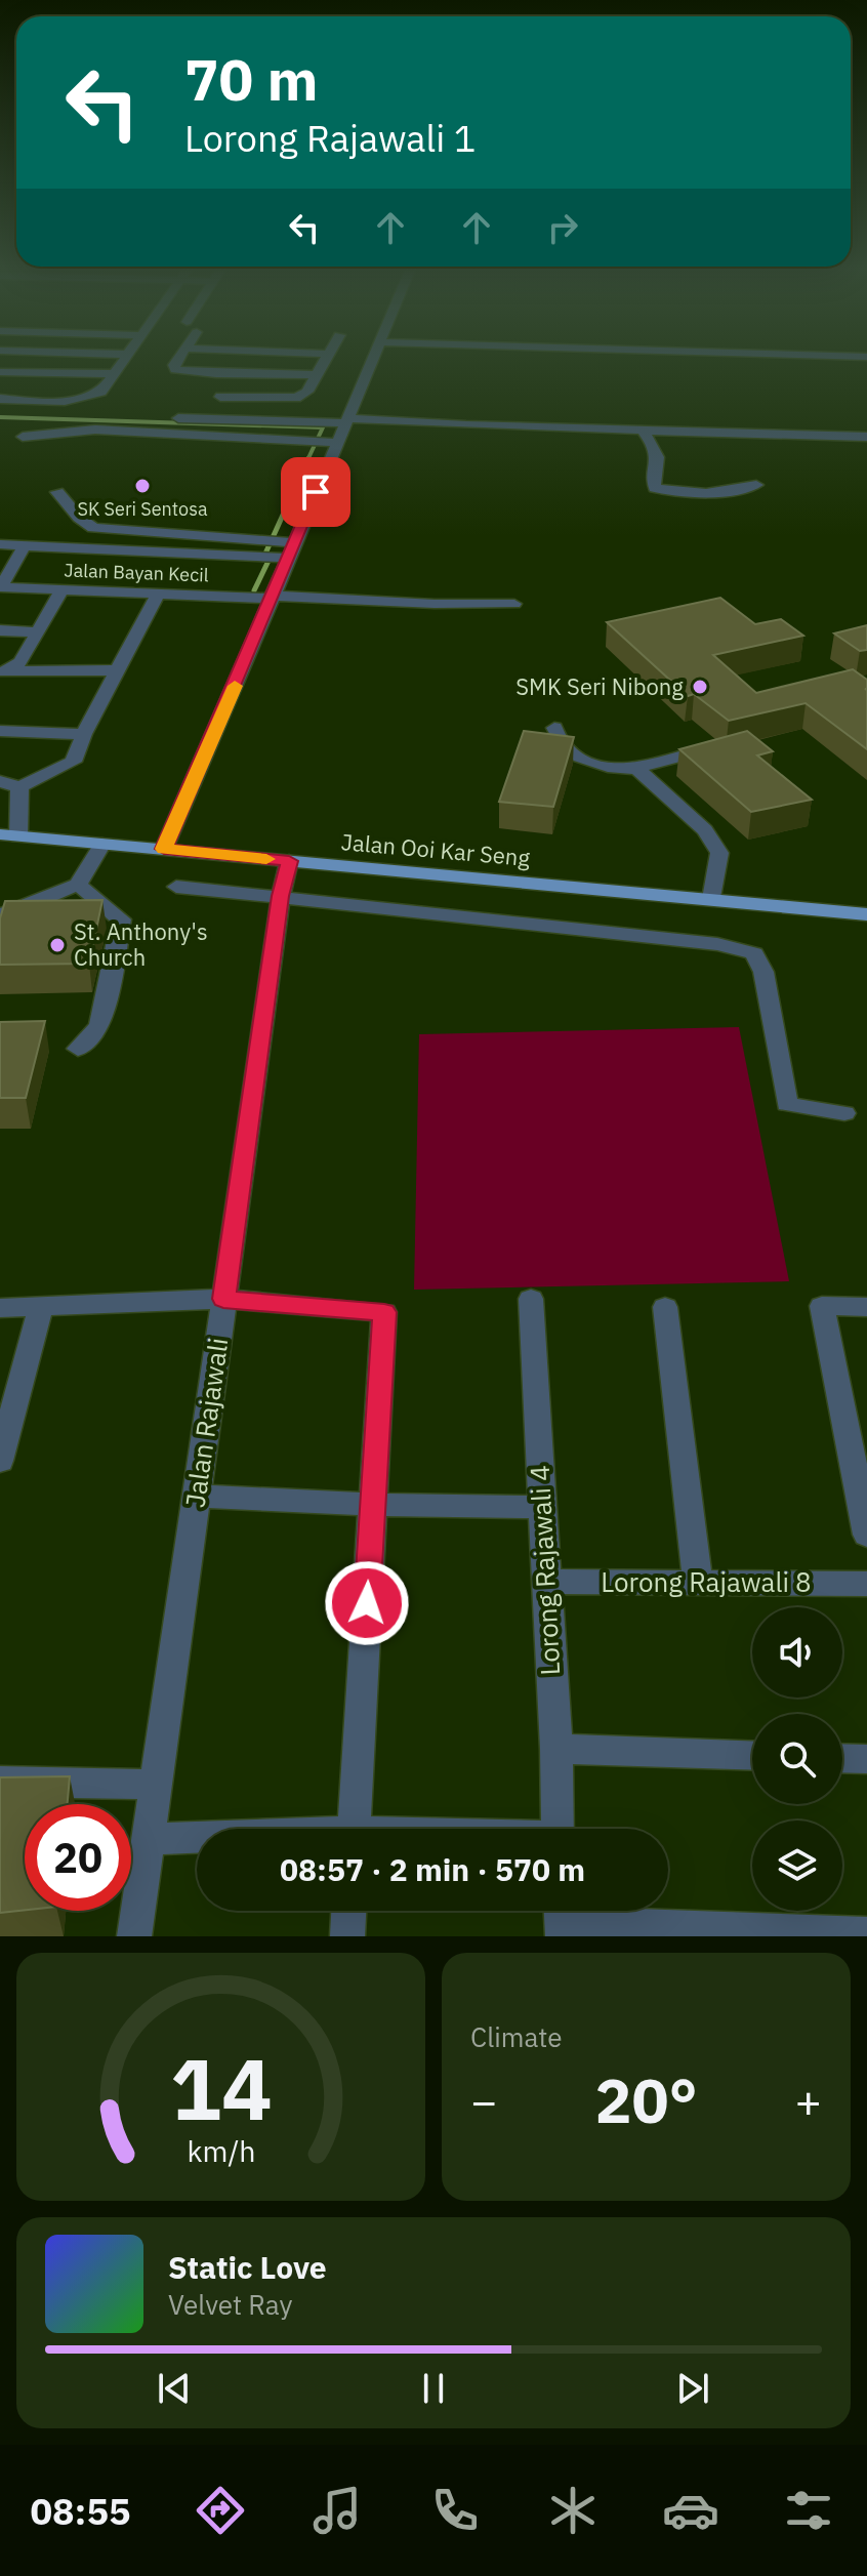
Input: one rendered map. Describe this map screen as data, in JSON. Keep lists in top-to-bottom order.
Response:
{
  "streets": {
    "main road": ["Jalan Ooi Kar Seng"],
    "street": [
      "Jalan Bayan Kecil",
      "Jalan Rajawali",
      "Lorong Rajawali 4",
      "Lorong Rajawali 8"
    ]
  },
  "crossings": [
    ["Jalan Ooi Kar Seng", "Jalan Rajawali"],
    ["Lorong Rajawali 4", "Lorong Rajawali 8"]
  ],
  "places": ["SK Seri Sentosa", "SMK Seri Nibong", "St. Anthony's Church"],
  "page": {
    "turn": ["70 m", "Lorong Rajawali 1"],
    "limit": "20",
    "trip": "08:57 · 2 min · 570 m",
    "tile": "Climate",
    "heat": ["−", "20°", "+"],
    "song": ["Static Love", "Velvet Ray"],
    "tabs": "08:55",
    "gauge": ["14", "km/h"]
  }
}
